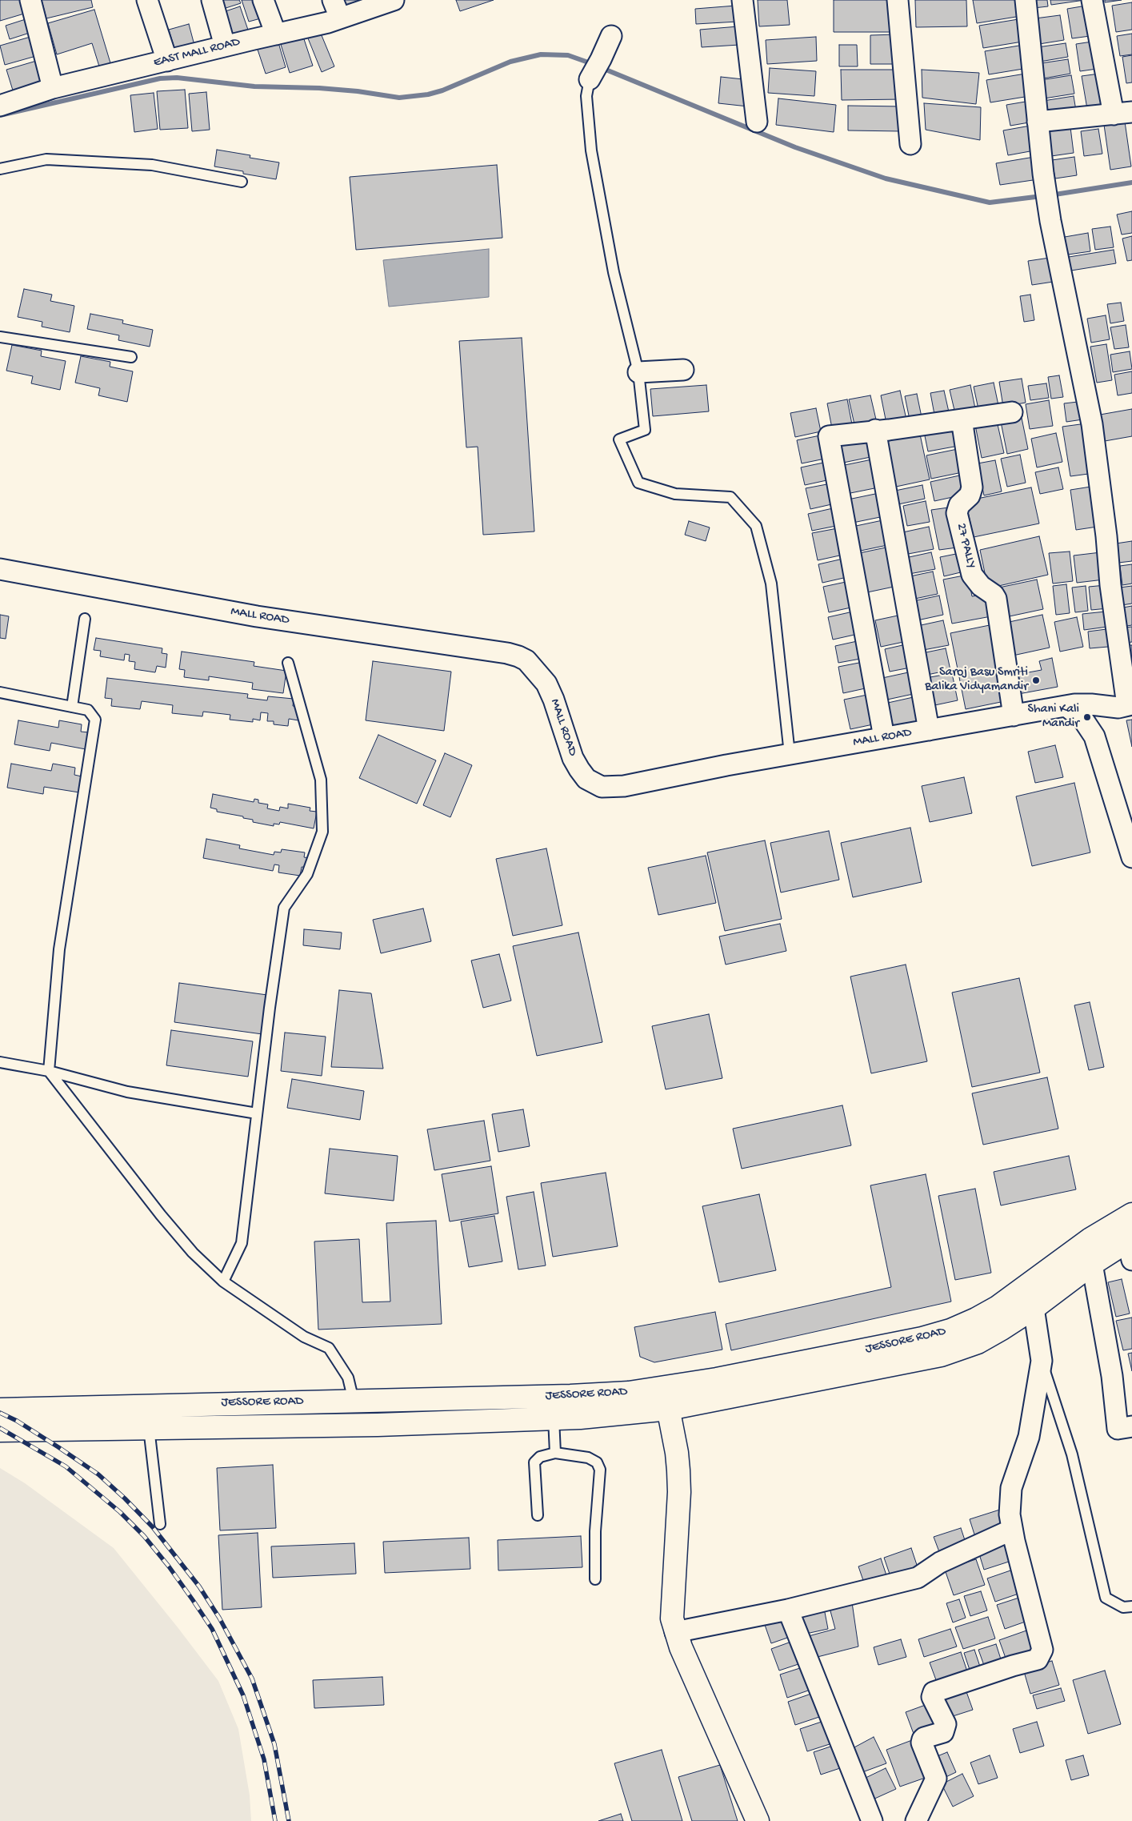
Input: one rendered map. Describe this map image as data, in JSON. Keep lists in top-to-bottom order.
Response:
{
  "streets": {
    "main road": ["JESSORE ROAD"],
    "street": ["EAST MALL ROAD", "27 PALLY", "MALL ROAD"]
  },
  "crossings": [
    ["27 PALLY", "MALL ROAD"]
  ],
  "places": ["Saroj Basu Smriti Balika Vidyamandir", "Shani Kali Mandir"]
}
